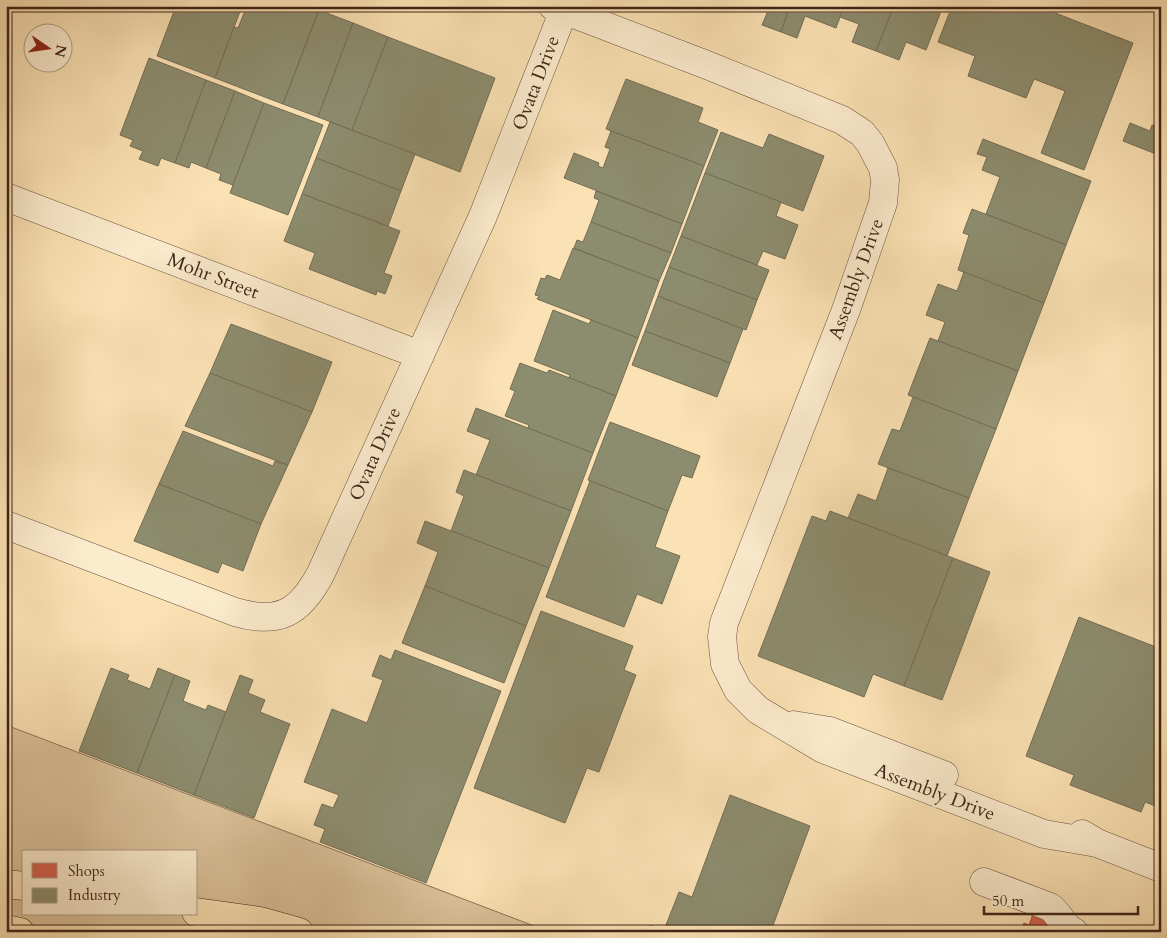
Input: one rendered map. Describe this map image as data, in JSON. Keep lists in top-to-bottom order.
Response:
{
  "streets": {
    "street": ["Ovata Drive", "Mohr Street", "Assembly Drive"]
  },
  "crossings": [
    ["Ovata Drive", "Mohr Street"],
    ["Ovata Drive", "Assembly Drive"]
  ],
  "legend": ["Shops", "Industry"],
  "scale_bar": "50 m",
  "north": "right"
}
